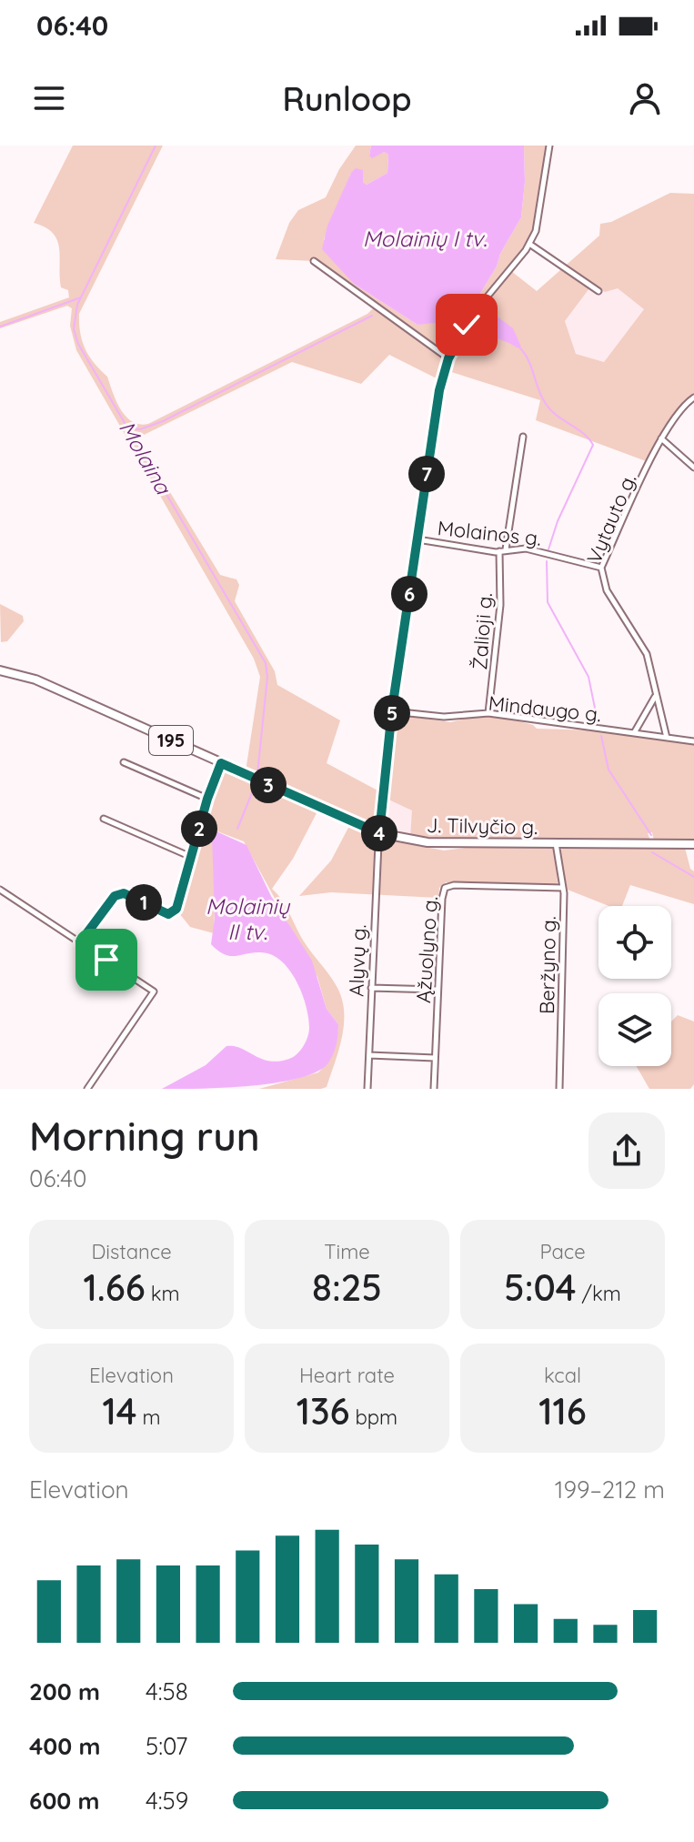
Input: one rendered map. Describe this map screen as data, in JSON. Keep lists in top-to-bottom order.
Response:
{
  "streets": {
    "main road": ["195", "J. Tilvyčio g."],
    "street": [
      "Vytauto g.",
      "Molainos g.",
      "Žalioji g.",
      "Mindaugo g.",
      "Ąžuolyno g.",
      "Alyvų g.",
      "Beržyno g."
    ]
  },
  "crossings": [
    ["Vytauto g.", "Molainos g."],
    ["Vytauto g.", "Mindaugo g."],
    ["Molainos g.", "Žalioji g."],
    ["Molainos g.", "Alyvų g."],
    ["Žalioji g.", "Mindaugo g."],
    ["Mindaugo g.", "Alyvų g."],
    ["J. Tilvyčio g.", "Alyvų g."],
    ["J. Tilvyčio g.", "Beržyno g."],
    ["Ąžuolyno g.", "Beržyno g."]
  ],
  "water": ["Molainių I tv.", "Molaina", "Molainių II tv."],
  "page": {
    "status": "06:40",
    "header": "Runloop",
    "pins": [
      "7",
      "6",
      "5",
      "3",
      "2",
      "4",
      "1"
    ],
    "heading": ["Morning run", "06:40"],
    "stats": [
      ["Distance", "1.66 km"],
      ["Time", "8:25"],
      ["Pace", "5:04 /km"],
      ["Elevation", "14 m"],
      ["Heart rate", "136 bpm"],
      ["kcal", "116"]
    ],
    "chart": ["Elevation", "199–212 m"],
    "list": [
      {
        "name": "200 m",
        "note": "4:58"
      },
      {
        "name": "400 m",
        "note": "5:07"
      },
      {
        "name": "600 m",
        "note": "4:59"
      }
    ]
  }
}
